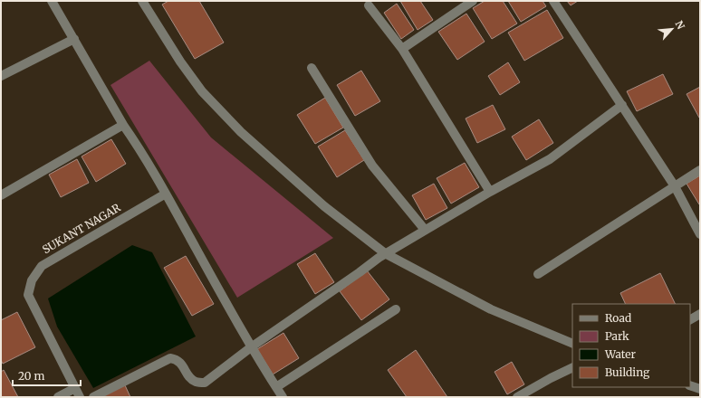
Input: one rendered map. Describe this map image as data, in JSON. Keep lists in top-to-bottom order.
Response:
{
  "streets": {
    "street": ["SUKANT NAGAR"]
  },
  "legend": [
    "Road",
    "Park",
    "Water",
    "Building"
  ],
  "scale_bar": "20 m",
  "north": "top right"
}
